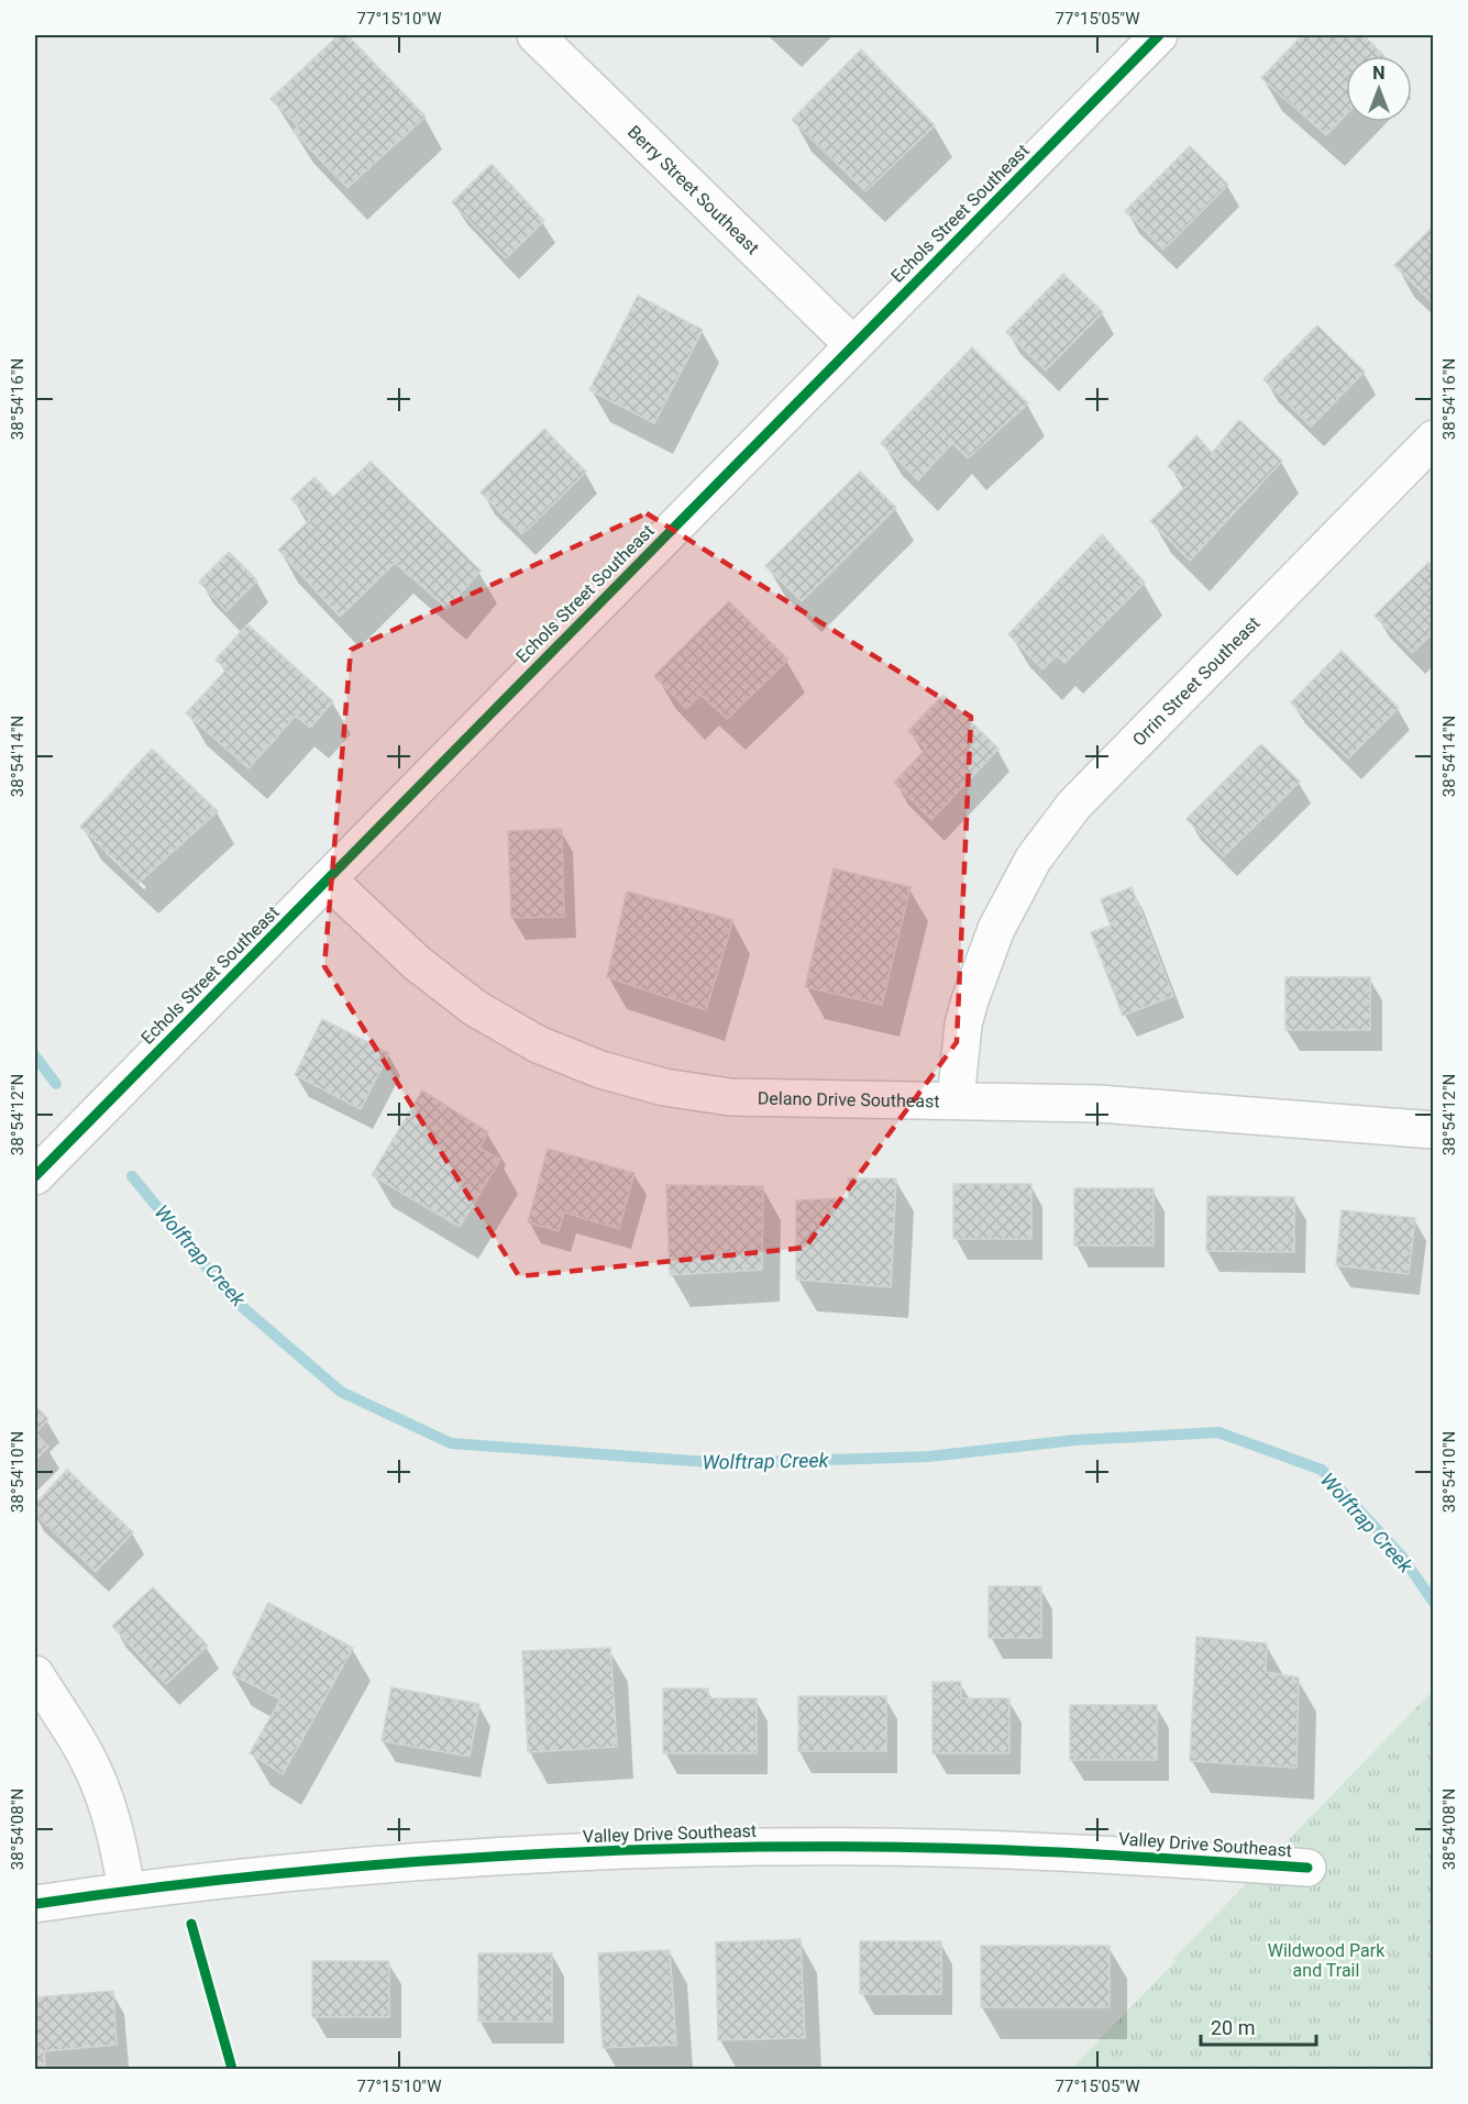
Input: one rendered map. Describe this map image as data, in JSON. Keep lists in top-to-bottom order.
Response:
{
  "streets": {
    "street": [
      "Berry Street Southeast",
      "Echols Street Southeast",
      "Orrin Street Southeast",
      "Delano Drive Southeast",
      "Valley Drive Southeast"
    ]
  },
  "crossings": [
    ["Berry Street Southeast", "Echols Street Southeast"],
    ["Echols Street Southeast", "Delano Drive Southeast"],
    ["Orrin Street Southeast", "Delano Drive Southeast"]
  ],
  "water": ["Wolftrap Creek"],
  "parks": ["Wildwood Park and Trail"],
  "scale_bar": "20 m",
  "north": "top",
  "coordinates": [
    "77°15'10\"W",
    "77°15'05\"W",
    "38°54'16\"N",
    "38°54'14\"N",
    "38°54'12\"N",
    "38°54'10\"N",
    "38°54'08\"N"
  ]
}
